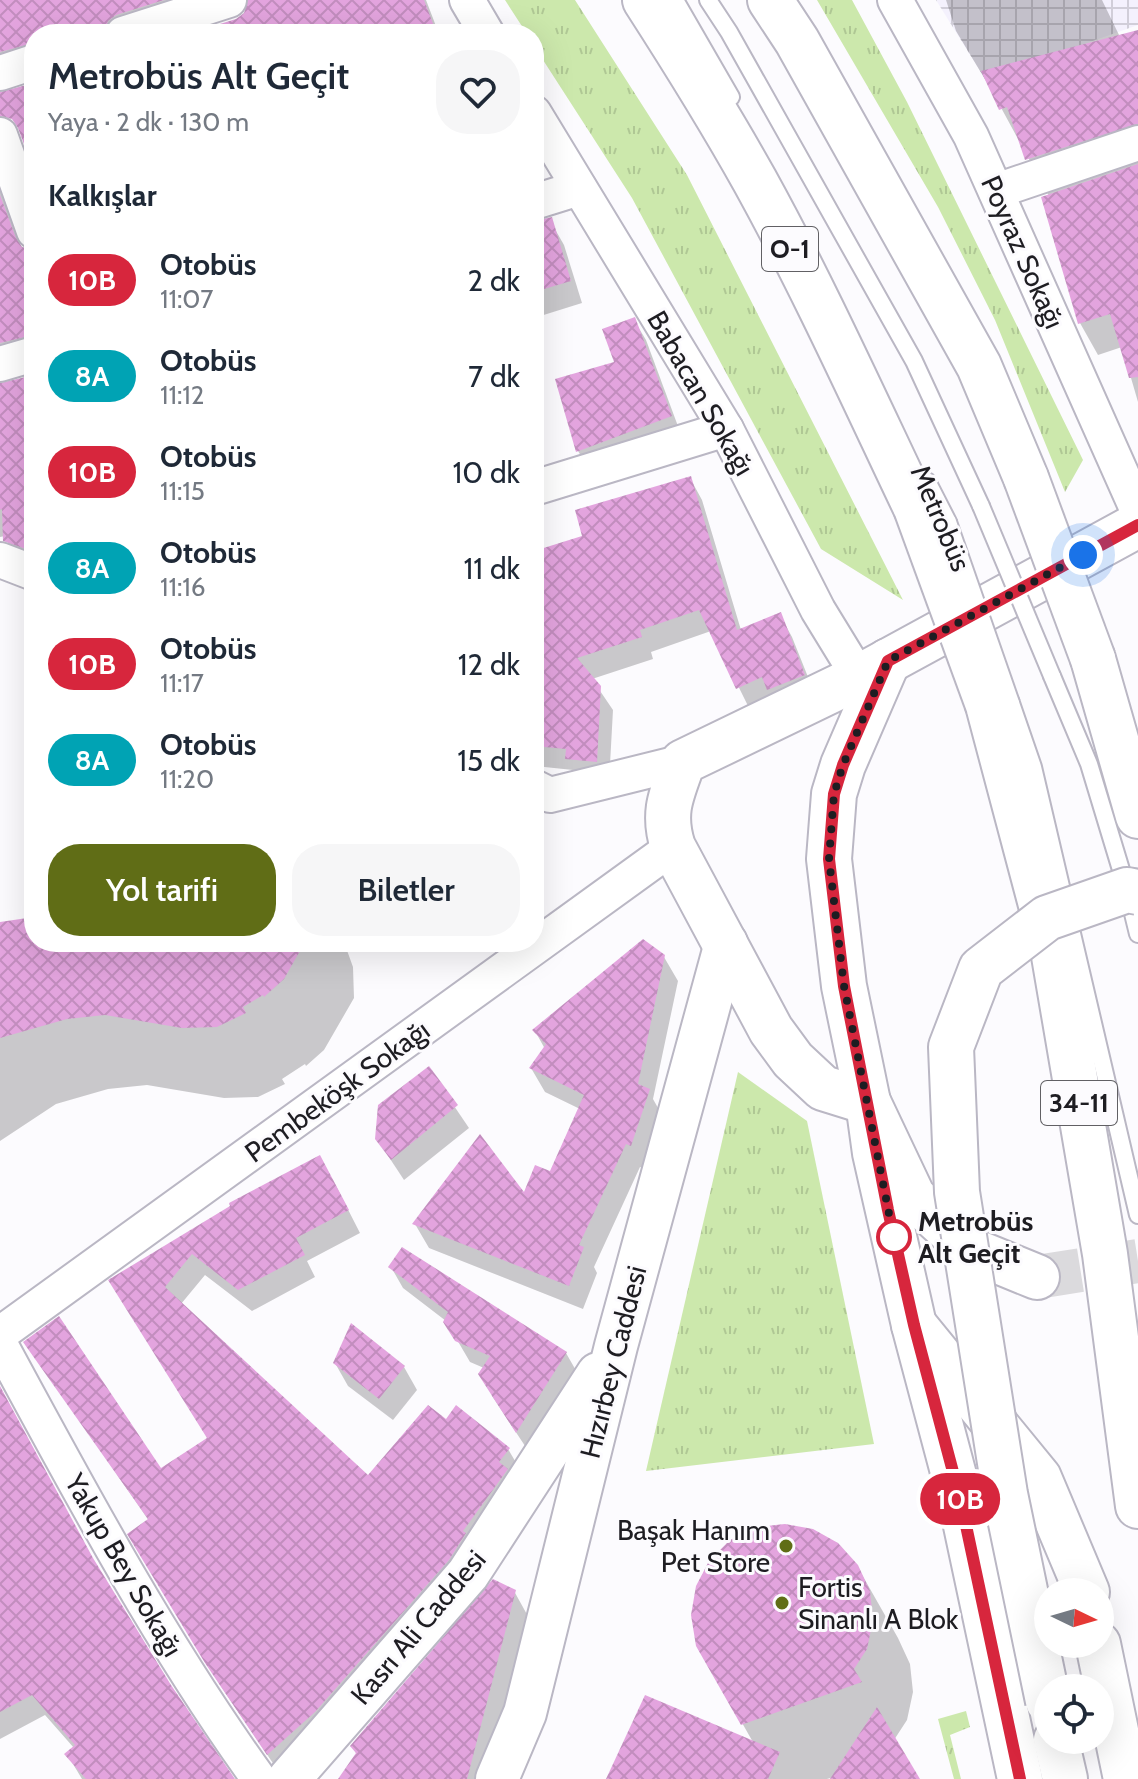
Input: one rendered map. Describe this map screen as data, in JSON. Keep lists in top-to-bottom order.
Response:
{
  "streets": {
    "main road": ["O-1", "34-11"],
    "street": [
      "Poyraz Sokağı",
      "Babacan Sokağı",
      "Pembeköşk Sokağı",
      "Hızırbey Caddesi",
      "Yakup Bey Sokağı",
      "Kasrı Ali Caddesi"
    ],
    "lane": ["Metrobüs"]
  },
  "crossings": [
    ["O-1", "Metrobüs"],
    ["O-1", "34-11"],
    ["Hızırbey Caddesi", "Kasrı Ali Caddesi"]
  ],
  "places": ["Metrobüs Alt Geçit", "Başak Hanım Pet Store", "Fortis Sinanlı A Blok"],
  "lines": ["bus line 10B"],
  "north": "right",
  "page": {
    "on_map": "10B",
    "heading": [
      ["Metrobüs Alt Geçit", "Yaya · 2 dk · 130 m"],
      "Kalkışlar"
    ],
    "list": [
      {
        "mark": "10B",
        "name": "Otobüs",
        "note": "11:07",
        "value": "2 dk"
      },
      {
        "mark": "8A",
        "name": "Otobüs",
        "note": "11:12",
        "value": "7 dk"
      },
      {
        "mark": "10B",
        "name": "Otobüs",
        "note": "11:15",
        "value": "10 dk"
      },
      {
        "mark": "8A",
        "name": "Otobüs",
        "note": "11:16",
        "value": "11 dk"
      },
      {
        "mark": "10B",
        "name": "Otobüs",
        "note": "11:17",
        "value": "12 dk"
      },
      {
        "mark": "8A",
        "name": "Otobüs",
        "note": "11:20",
        "value": "15 dk"
      }
    ],
    "buttons": ["Yol tarifi", "Biletler"]
  }
}
